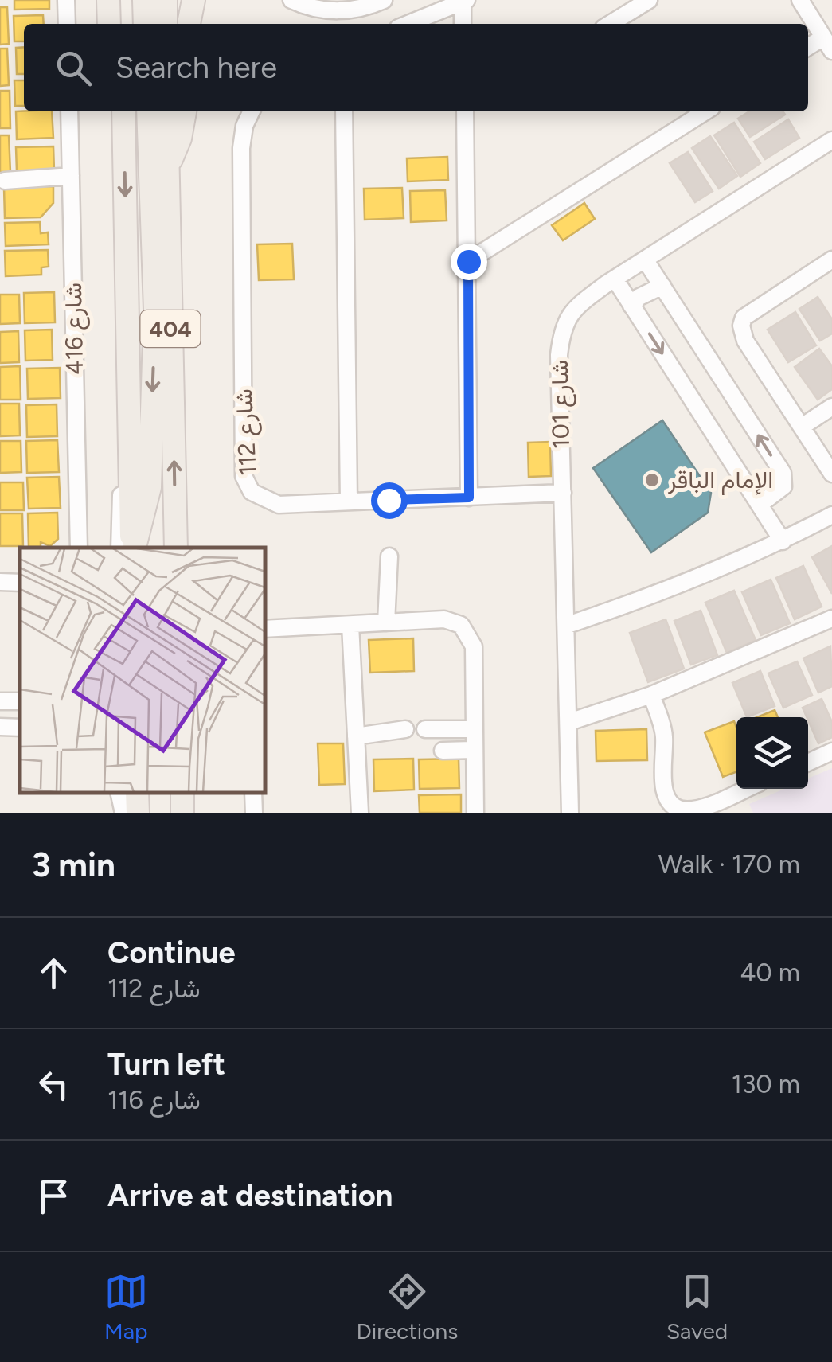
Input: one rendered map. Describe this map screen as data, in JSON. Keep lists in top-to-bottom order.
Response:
{
  "streets": {
    "main road": ["404"],
    "street": ["شارع 416", "شارع 101", "شارع 112"]
  },
  "crossings": [
    ["شارع 101", "شارع 112"]
  ],
  "places": ["الإمام الباقر"],
  "page": {
    "search": "Search here",
    "heading": ["3 min", "Walk · 170 m"],
    "list": [
      ["Continue", "شارع 112", "40 m"],
      ["Turn left", "شارع 116", "130 m"],
      "Arrive at destination"
    ],
    "nav": ["Map", "Directions", "Saved"]
  }
}
